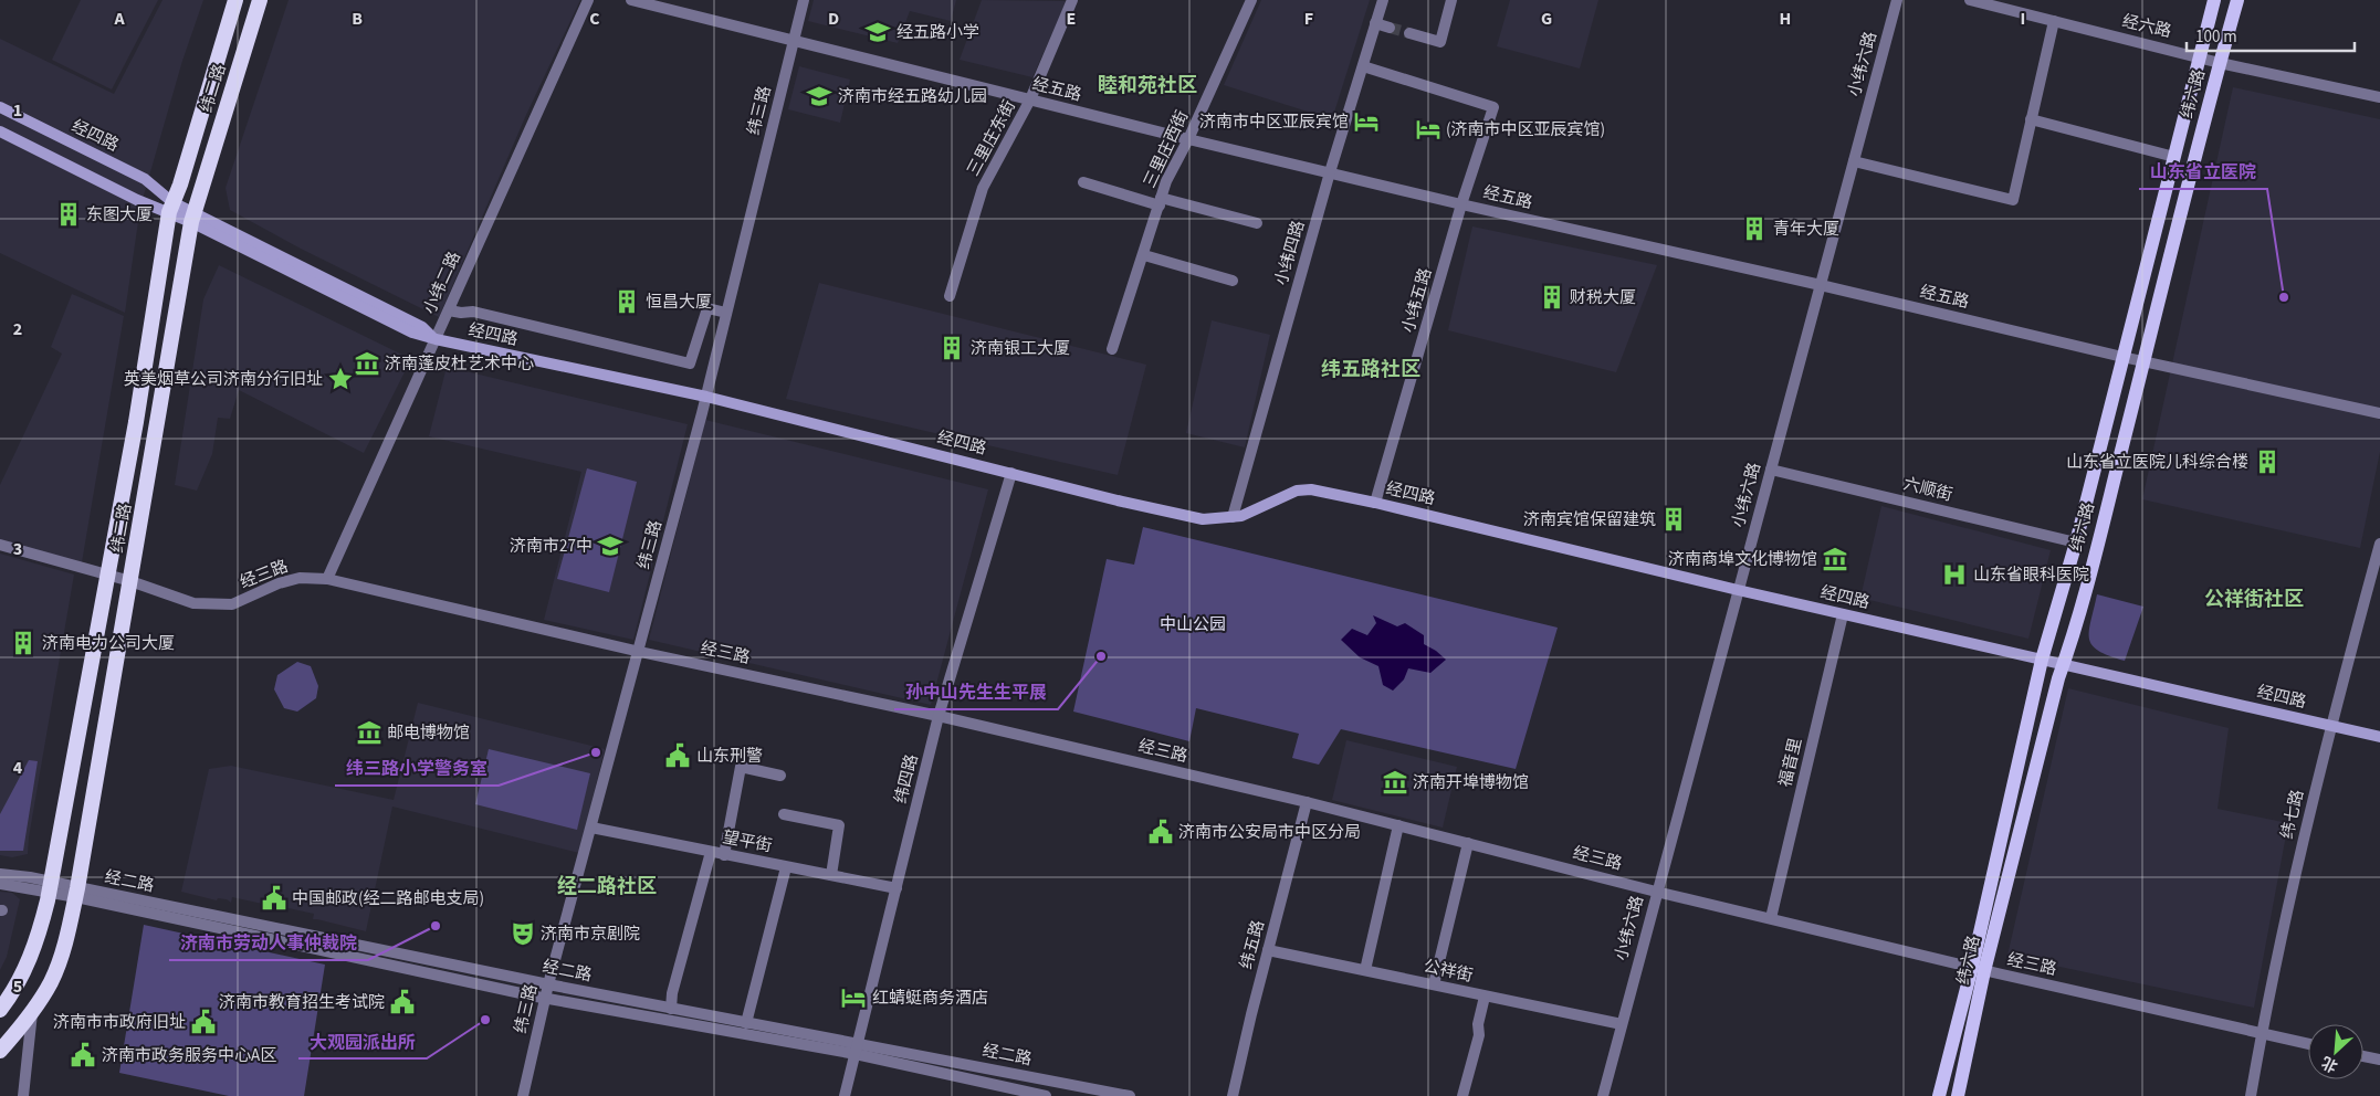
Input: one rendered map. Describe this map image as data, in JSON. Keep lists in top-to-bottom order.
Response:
{
  "streets": {
    "highway": ["纬二路"],
    "main road": ["纬六路", "经四路"],
    "street": [
      "经六路",
      "小纬六路",
      "经五路",
      "纬三路",
      "三里庄东街",
      "三里庄西街",
      "小纬四路",
      "小纬二路",
      "小纬五路",
      "六顺街",
      "经三路",
      "福音里",
      "纬四路",
      "纬七路",
      "望平街",
      "经二路",
      "纬五路",
      "公祥街"
    ]
  },
  "crossings": [
    ["经六路", "纬六路"],
    ["小纬六路", "经五路"],
    ["小纬六路", "经四路"],
    ["小纬六路", "六顺街"],
    ["小纬六路", "经三路"],
    ["小纬六路", "公祥街"],
    ["纬二路", "经四路"],
    ["纬二路", "经三路"],
    ["纬二路", "经二路"],
    ["经五路", "纬六路"],
    ["经五路", "纬三路"],
    ["经五路", "三里庄东街"],
    ["经五路", "三里庄西街"],
    ["经五路", "小纬四路"],
    ["经五路", "小纬五路"],
    ["纬六路", "经四路"],
    ["纬六路", "六顺街"],
    ["纬六路", "经三路"],
    ["纬三路", "经四路"],
    ["纬三路", "经三路"],
    ["纬三路", "望平街"],
    ["纬三路", "经二路"],
    ["经四路", "小纬四路"],
    ["经四路", "小纬二路"],
    ["经四路", "小纬五路"],
    ["经四路", "福音里"],
    ["经四路", "纬四路"],
    ["经四路", "纬七路"],
    ["小纬四路", "小纬五路"],
    ["小纬二路", "经三路"],
    ["经三路", "福音里"],
    ["经三路", "纬四路"],
    ["经三路", "纬七路"],
    ["经三路", "纬五路"],
    ["纬四路", "望平街"],
    ["纬四路", "经二路"],
    ["纬五路", "公祥街"]
  ],
  "districts": [
    "睦和苑社区",
    "纬五路社区",
    "公祥街社区",
    "经二路社区"
  ],
  "parks": ["中山公园"],
  "places": {
    "school or university": ["经五路小学", "济南市经五路幼儿园", "济南市27中"],
    "hotel": ["济南市中区亚辰宾馆", "(济南市中区亚辰宾馆)", "红蜻蜓商务酒店"],
    "building": [
      "东图大厦",
      "青年大厦",
      "财税大厦",
      "恒昌大厦",
      "济南银工大厦",
      "山东省立医院儿科综合楼",
      "济南宾馆保留建筑",
      "济南电力公司大厦"
    ],
    "other": [
      "山东省立医院",
      "孙中山先生生平展",
      "纬三路小学警务室",
      "济南市劳动人事仲裁院",
      "大观园派出所"
    ],
    "museum": [
      "济南蓬皮杜艺术中心",
      "济南商埠文化博物馆",
      "邮电博物馆",
      "济南开埠博物馆"
    ],
    "place": ["英美烟草公司济南分行旧址"],
    "hospital": ["山东省眼科医院"],
    "public building": [
      "山东刑警",
      "济南市公安局市中区分局",
      "中国邮政(经二路邮电支局)",
      "济南市教育招生考试院",
      "济南市市政府旧址",
      "济南市政务服务中心A区"
    ],
    "theatre": ["济南市京剧院"]
  },
  "scale_bar": "100 m",
  "north": "bottom left",
  "grid": {
    "columns": [
      "A",
      "B",
      "C",
      "D",
      "E",
      "F",
      "G",
      "H",
      "I"
    ],
    "rows": [
      "1",
      "2",
      "3",
      "4",
      "5"
    ]
  }
}
